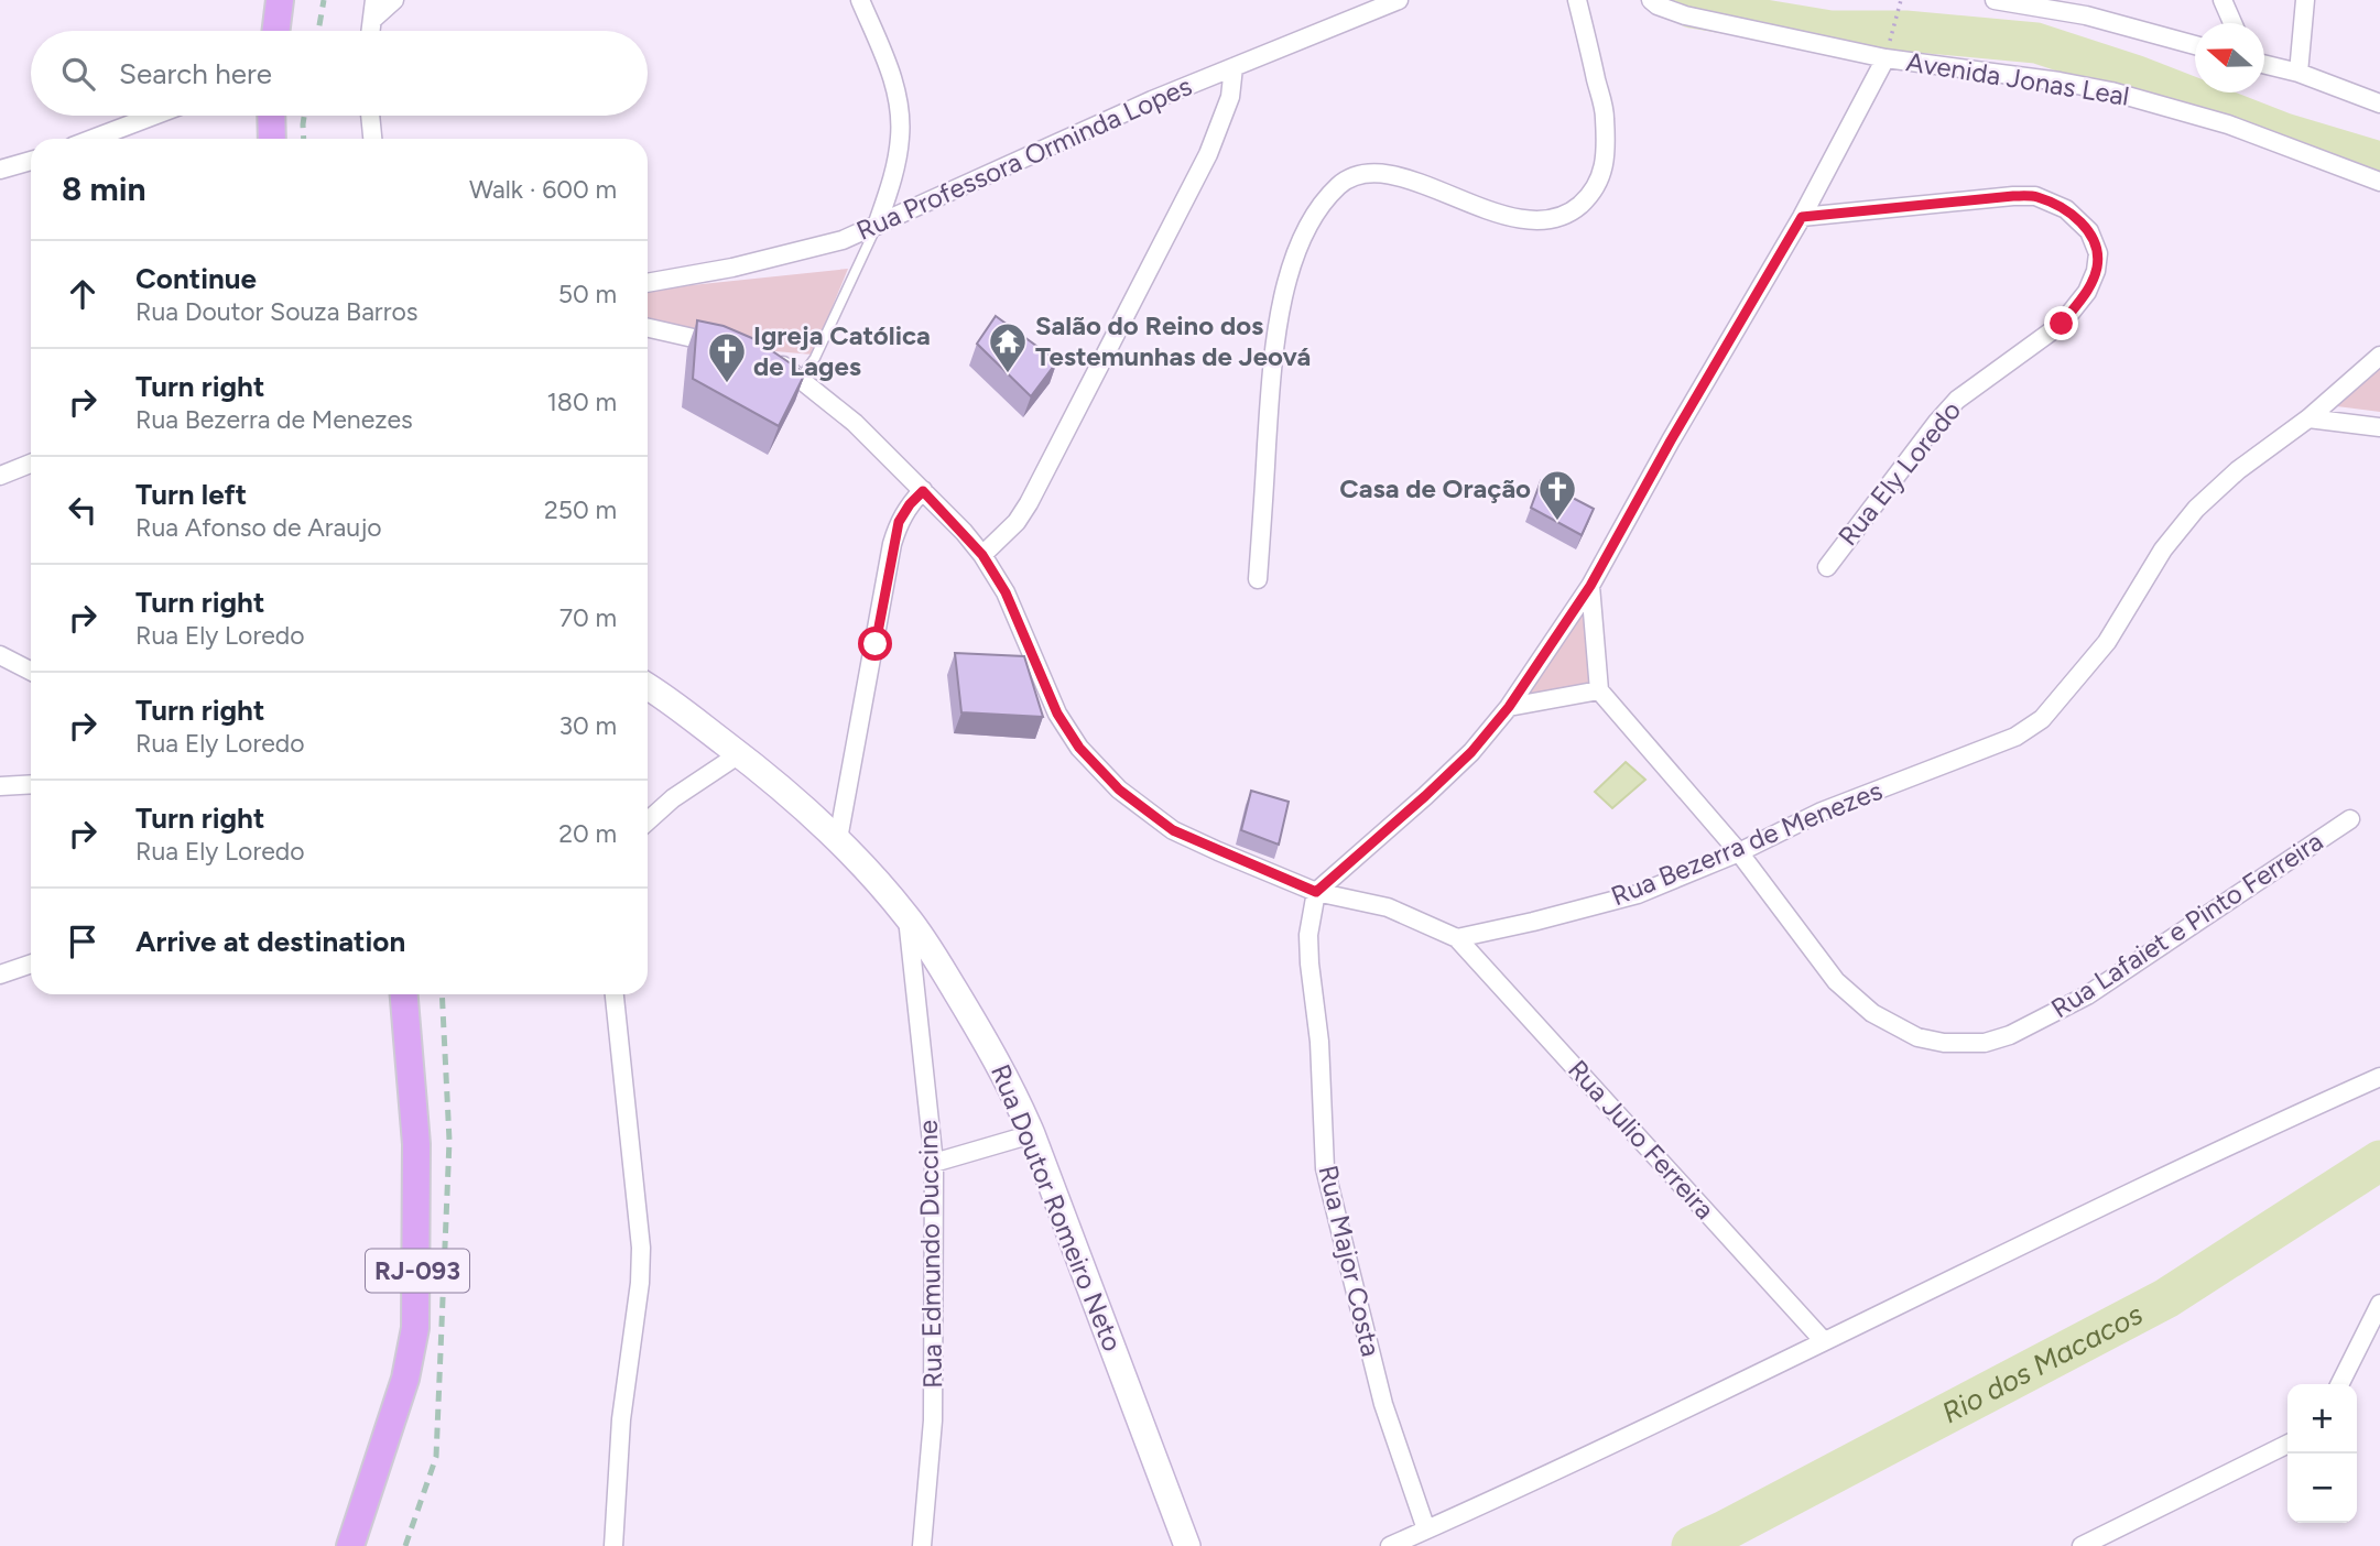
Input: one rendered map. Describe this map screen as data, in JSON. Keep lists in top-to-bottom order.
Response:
{
  "streets": {
    "main road": ["RJ-093"],
    "street": [
      "Avenida Jonas Leal",
      "Rua Professora Orminda Lopes",
      "Rua Ely Loredo",
      "Rua Bezerra de Menezes",
      "Rua Lafaiet e Pinto Ferreira",
      "Rua Julio Ferreira",
      "Rua Doutor Romeiro Neto",
      "Rua Edmundo Duccine",
      "Rua Major Costa"
    ]
  },
  "crossings": [
    ["Rua Bezerra de Menezes", "Rua Lafaiet e Pinto Ferreira"],
    ["Rua Bezerra de Menezes", "Rua Julio Ferreira"],
    ["Rua Doutor Romeiro Neto", "Rua Edmundo Duccine"]
  ],
  "water": ["Rio dos Macacos"],
  "places": {
    "temple": ["Salão do Reino dos Testemunhas de Jeová"],
    "church": ["Igreja Católica de Lages", "Casa de Oração"]
  },
  "north": "left",
  "page": {
    "search": "Search here",
    "heading": ["8 min", "Walk · 600 m"],
    "list": [
      ["Continue", "Rua Doutor Souza Barros", "50 m"],
      ["Turn right", "Rua Bezerra de Menezes", "180 m"],
      ["Turn left", "Rua Afonso de Araujo", "250 m"],
      ["Turn right", "Rua Ely Loredo", "70 m"],
      ["Turn right", "Rua Ely Loredo", "30 m"],
      ["Turn right", "Rua Ely Loredo", "20 m"],
      "Arrive at destination"
    ],
    "map_buttons": ["+", "−"]
  }
}
